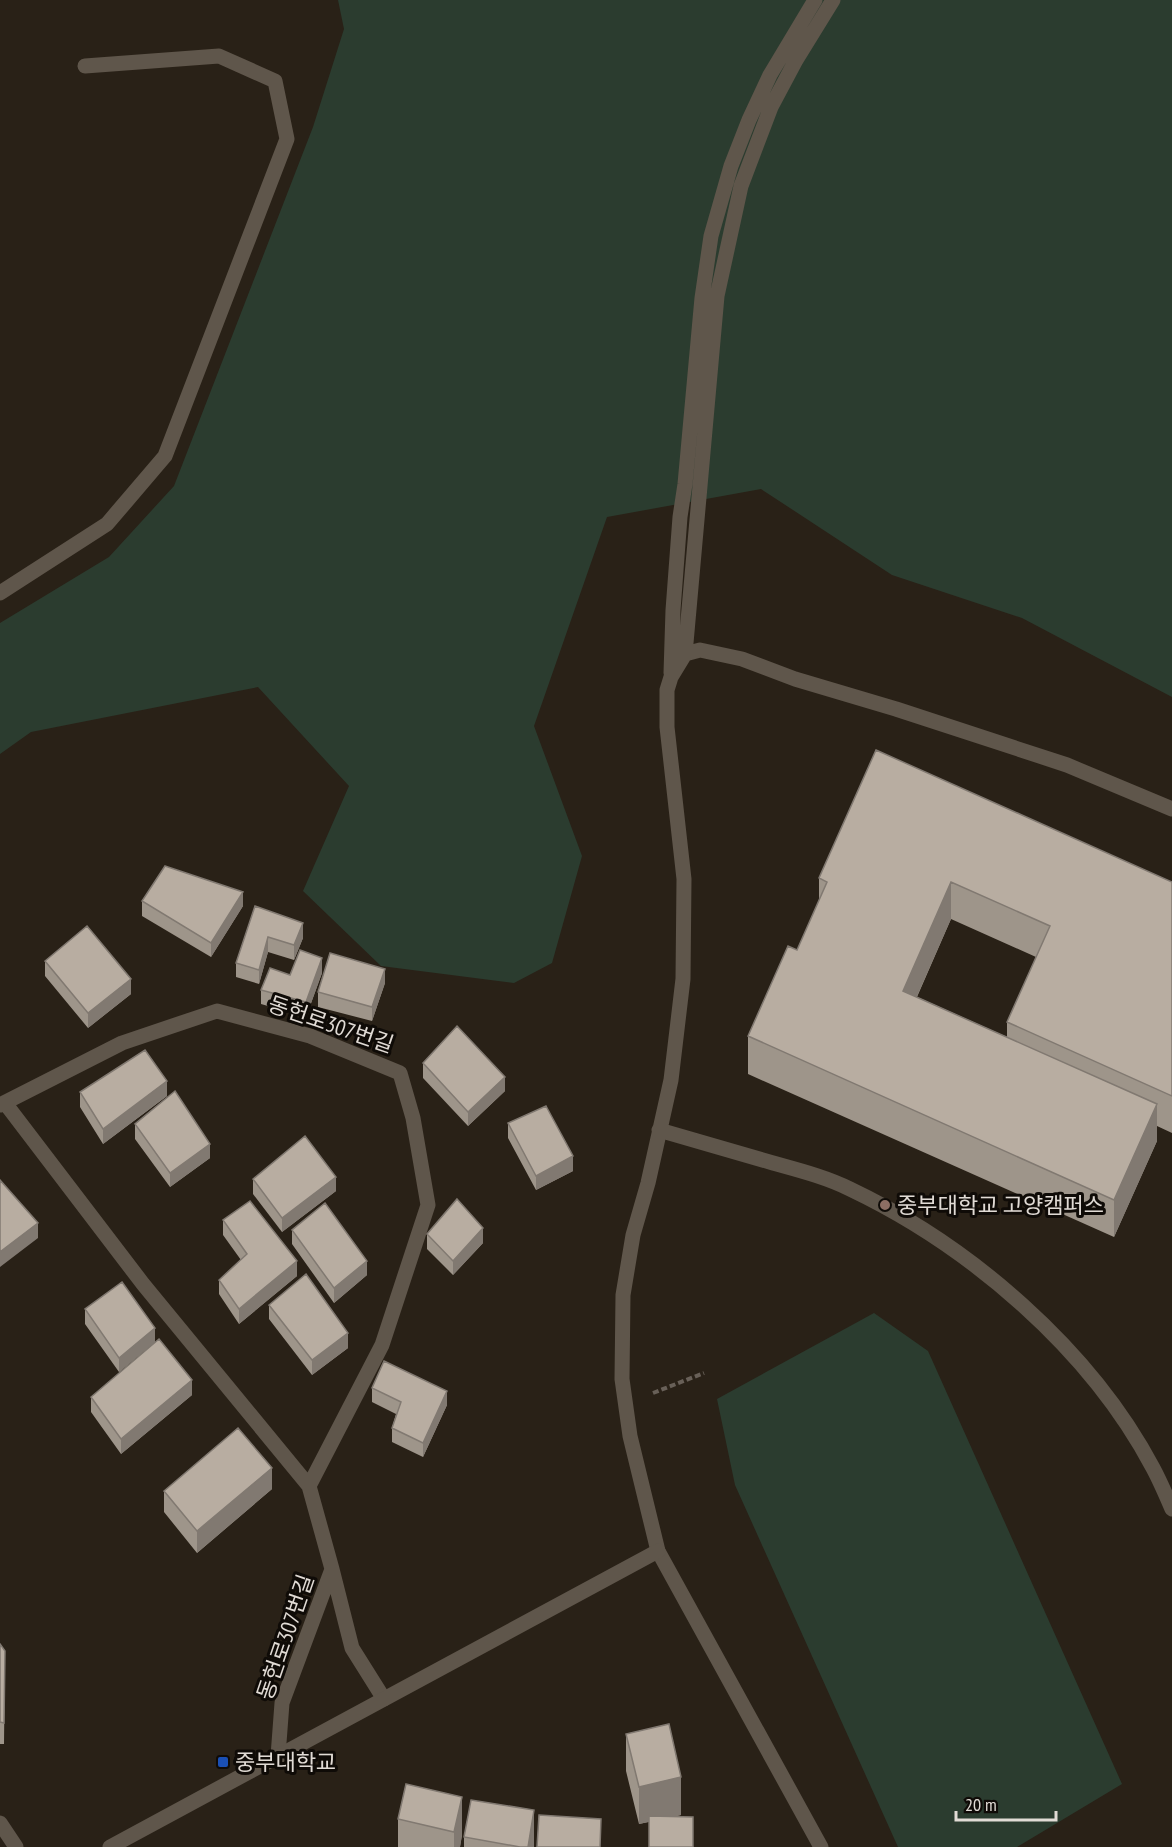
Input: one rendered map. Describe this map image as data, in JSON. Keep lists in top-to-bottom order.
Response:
{
  "streets": {
    "street": ["동헌로307번길"]
  },
  "places": {
    "other": ["중부대학교 고양캠퍼스"],
    "transit": ["중부대학교"]
  },
  "scale_bar": "20 m"
}
